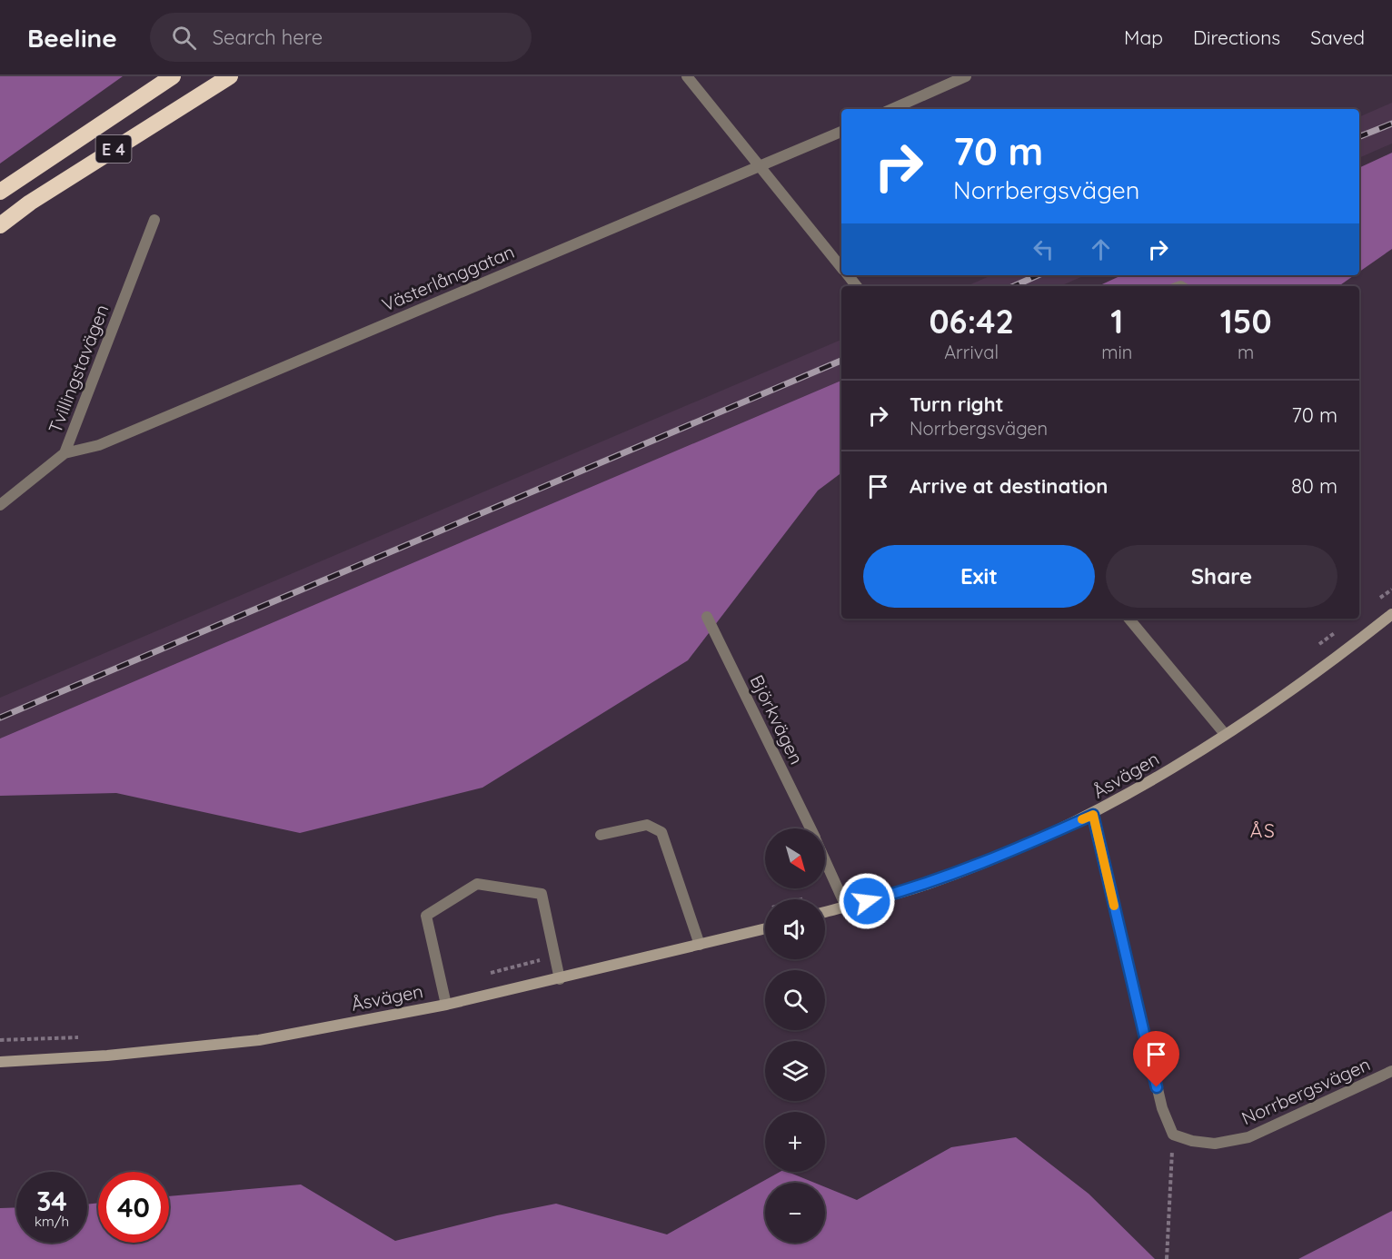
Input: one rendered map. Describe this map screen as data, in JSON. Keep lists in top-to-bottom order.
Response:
{
  "streets": {
    "highway": ["E 4"],
    "street": [
      "Västerlånggatan",
      "Tvillingstavägen",
      "Björkvägen",
      "Åsvägen",
      "Norrbergsvägen"
    ]
  },
  "crossings": [
    ["Västerlånggatan", "Tvillingstavägen"],
    ["Björkvägen", "Åsvägen"]
  ],
  "districts": ["ÅS"],
  "north": "bottom right",
  "page": {
    "header": "Beeline",
    "search": "Search here",
    "nav": ["Map", "Directions", "Saved"],
    "turn": ["70 m", "Norrbergsvägen"],
    "eta": [
      "06:42",
      "Arrival",
      "1",
      "min",
      "150",
      "m"
    ],
    "list": [
      {
        "name": "Turn right",
        "note": "Norrbergsvägen",
        "value": "70 m"
      },
      {
        "name": "Arrive at destination",
        "value": "80 m"
      }
    ],
    "buttons": ["Exit", "Share"],
    "map_buttons": ["+", "−"],
    "speed": "34 km/h",
    "limit": "40"
  }
}
